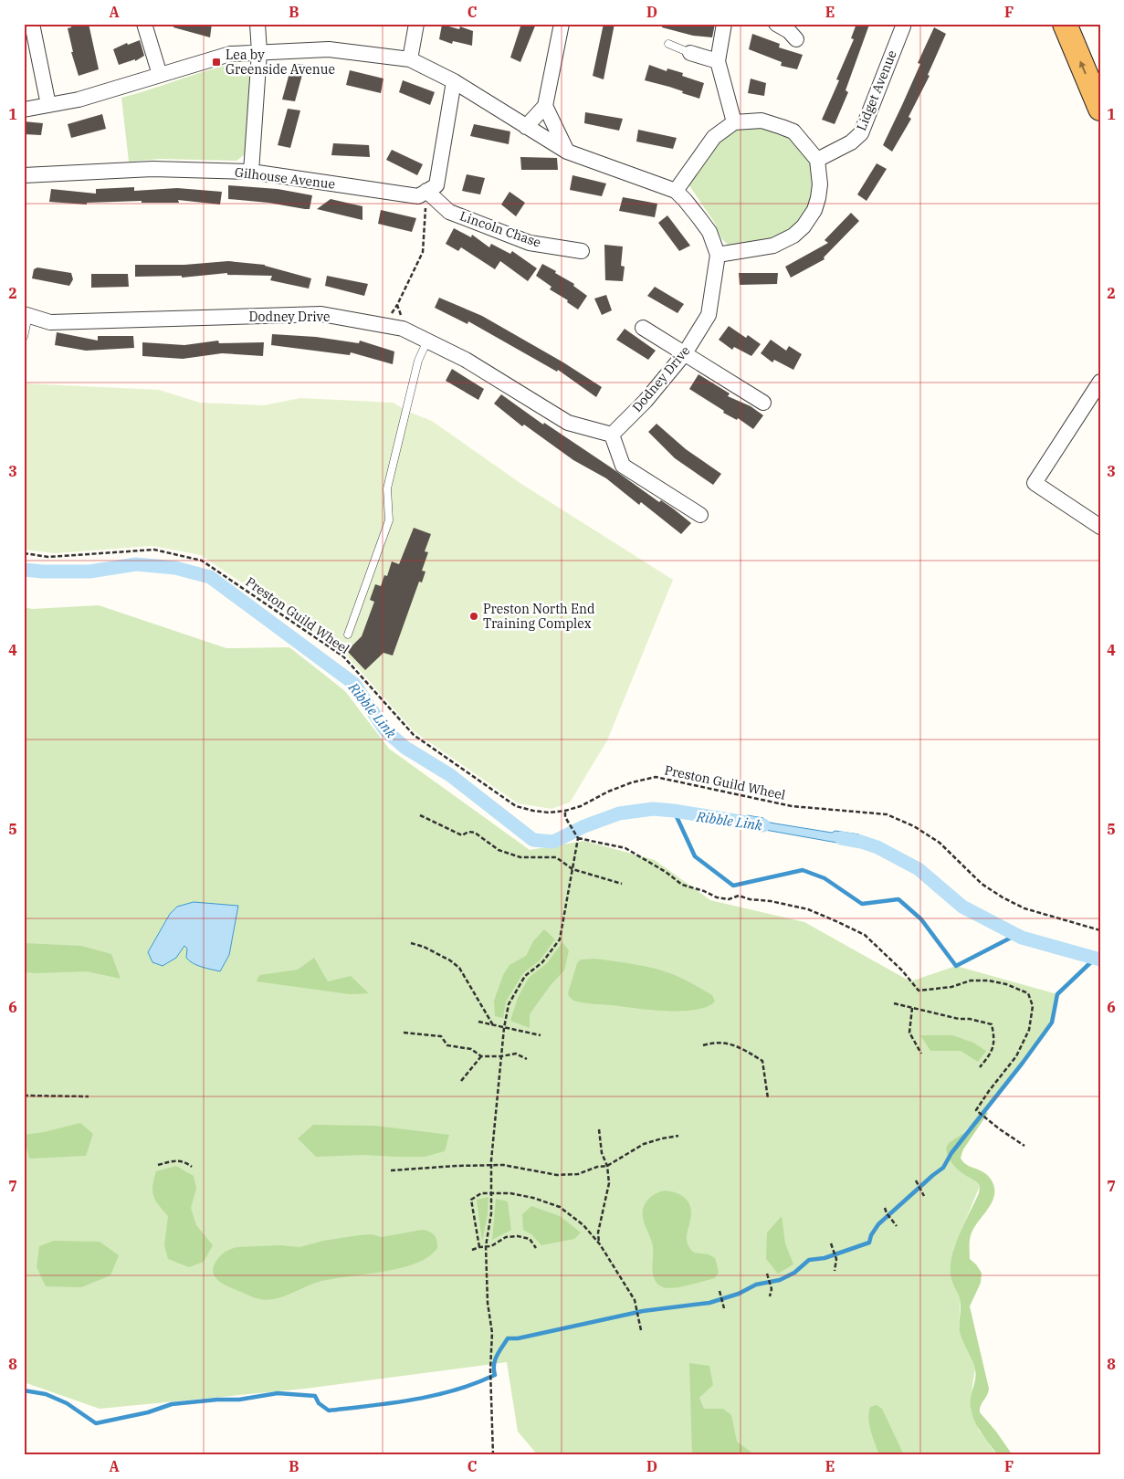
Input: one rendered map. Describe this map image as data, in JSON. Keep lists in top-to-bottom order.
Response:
{
  "streets": {
    "street": [
      "Lidget Avenue",
      "Gilhouse Avenue",
      "Lincoln Chase",
      "Dodney Drive"
    ],
    "path": ["Preston Guild Wheel"]
  },
  "crossings": [
    ["Lidget Avenue", "Dodney Drive"],
    ["Gilhouse Avenue", "Lincoln Chase"]
  ],
  "water": ["Ribble Link"],
  "places": {
    "transit": ["Lea by Greenside Avenue"],
    "other": ["Preston North End Training Complex"]
  },
  "grid": {
    "columns": [
      "A",
      "B",
      "C",
      "D",
      "E",
      "F"
    ],
    "rows": [
      "1",
      "2",
      "3",
      "4",
      "5",
      "6",
      "7",
      "8"
    ]
  }
}
